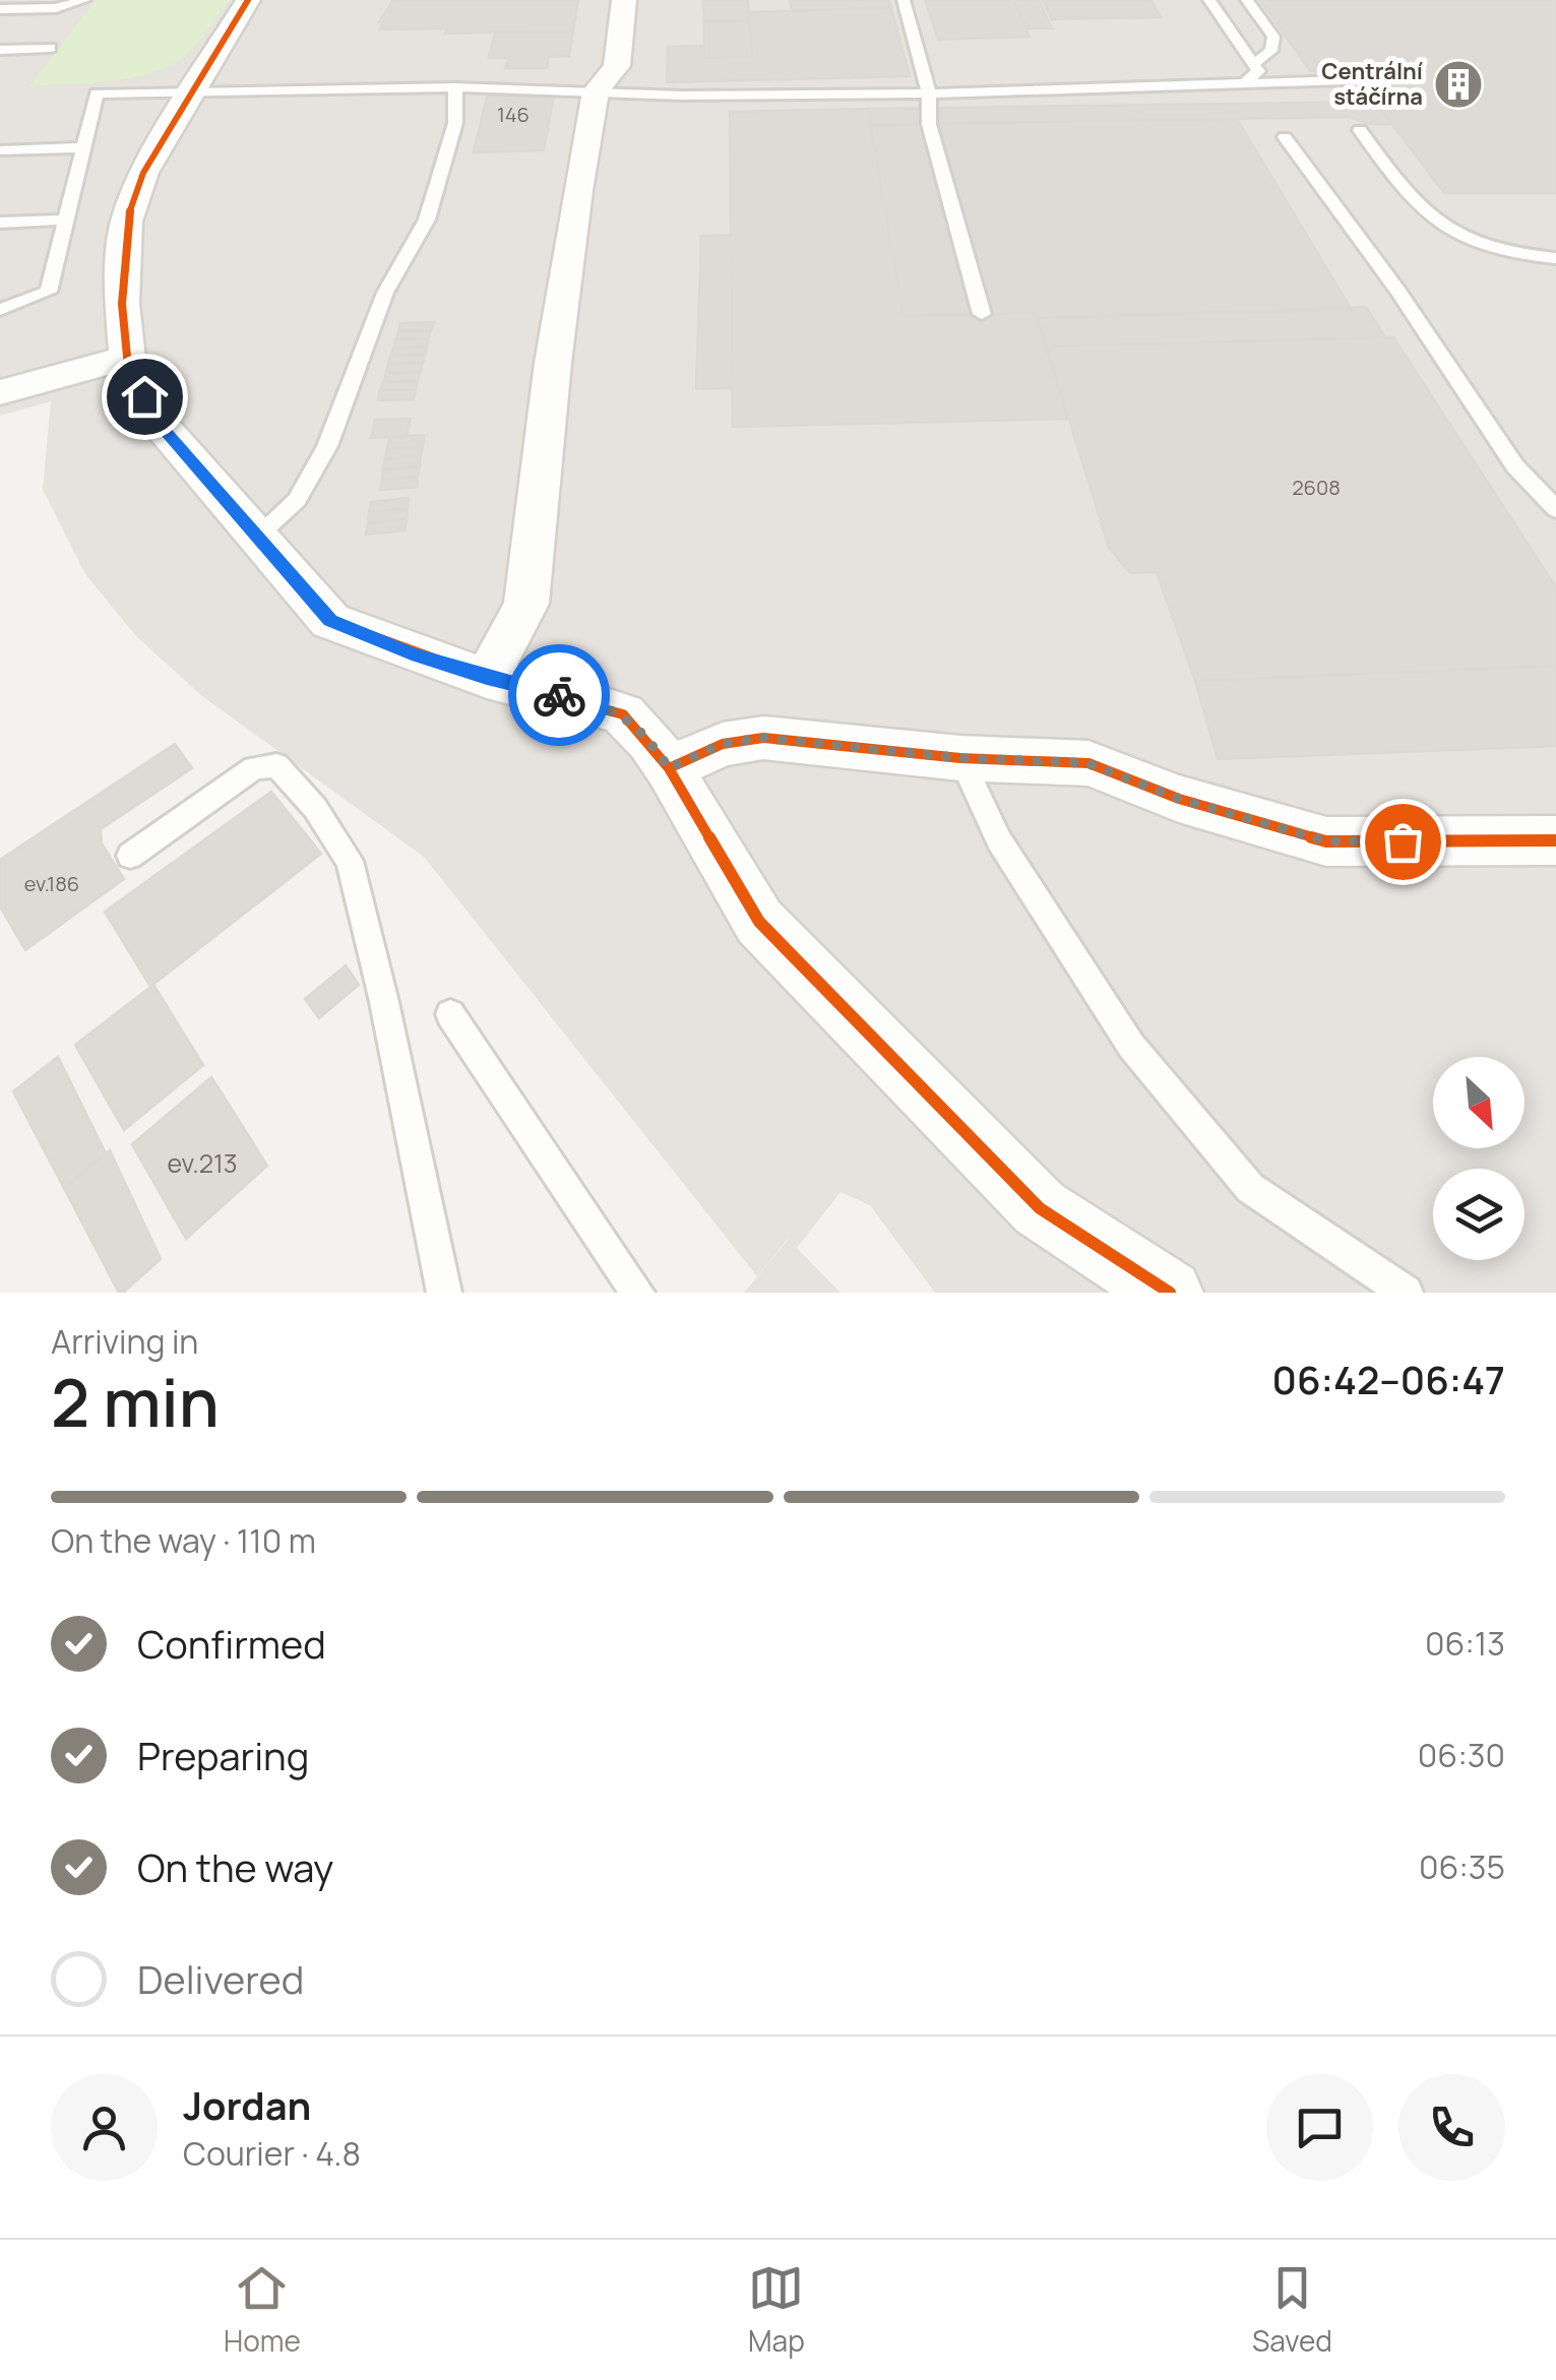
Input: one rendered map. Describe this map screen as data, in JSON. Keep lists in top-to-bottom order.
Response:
{
  "places": {
    "building": ["Centrální stáčírna"]
  },
  "house_numbers": [
    "146",
    "2608",
    "ev.186",
    "ev.213"
  ],
  "north": "bottom right",
  "page": {
    "heading": ["2 min", "Arriving in", "06:42–06:47"],
    "panel": ["Jordan", "Courier · 4.8"],
    "bar": "On the way · 110 m",
    "list": [
      ["Confirmed", "06:13"],
      ["Preparing", "06:30"],
      ["On the way", "06:35"],
      "Delivered"
    ],
    "tabs": ["Home", "Map", "Saved"]
  }
}
